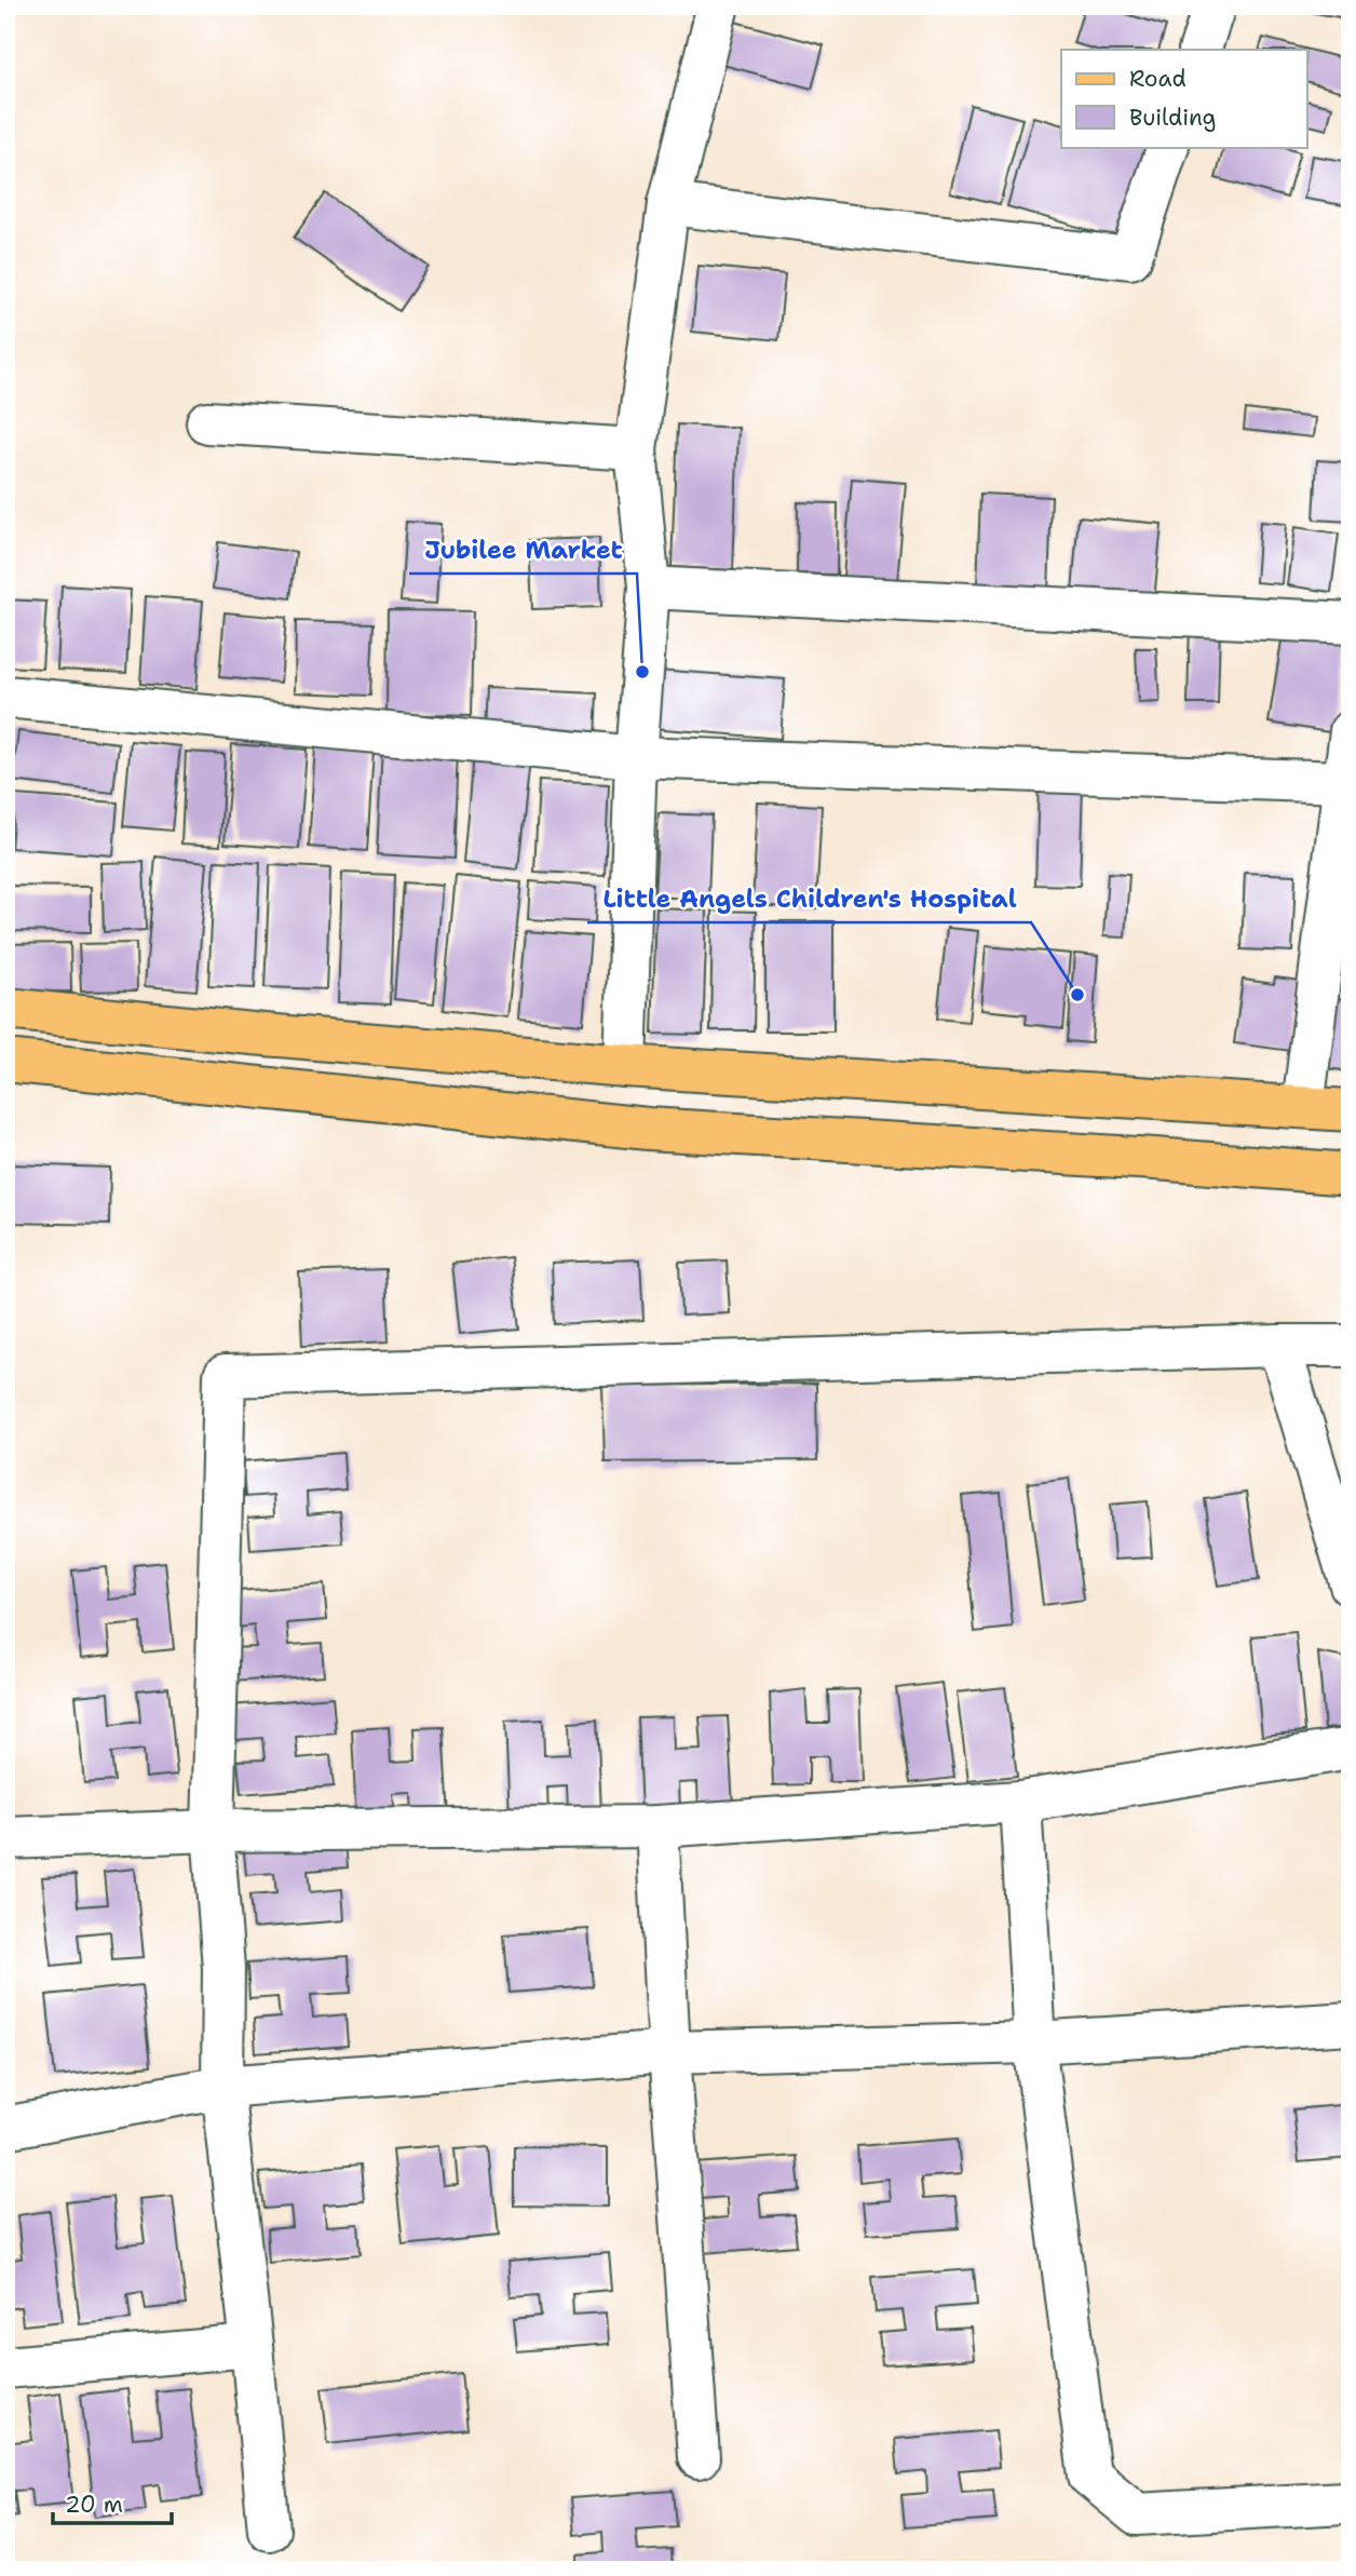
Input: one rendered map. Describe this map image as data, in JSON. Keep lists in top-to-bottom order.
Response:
{
  "places": ["Jubilee Market", "Little Angels Children's Hospital"],
  "legend": ["Road", "Building"],
  "scale_bar": "20 m"
}
